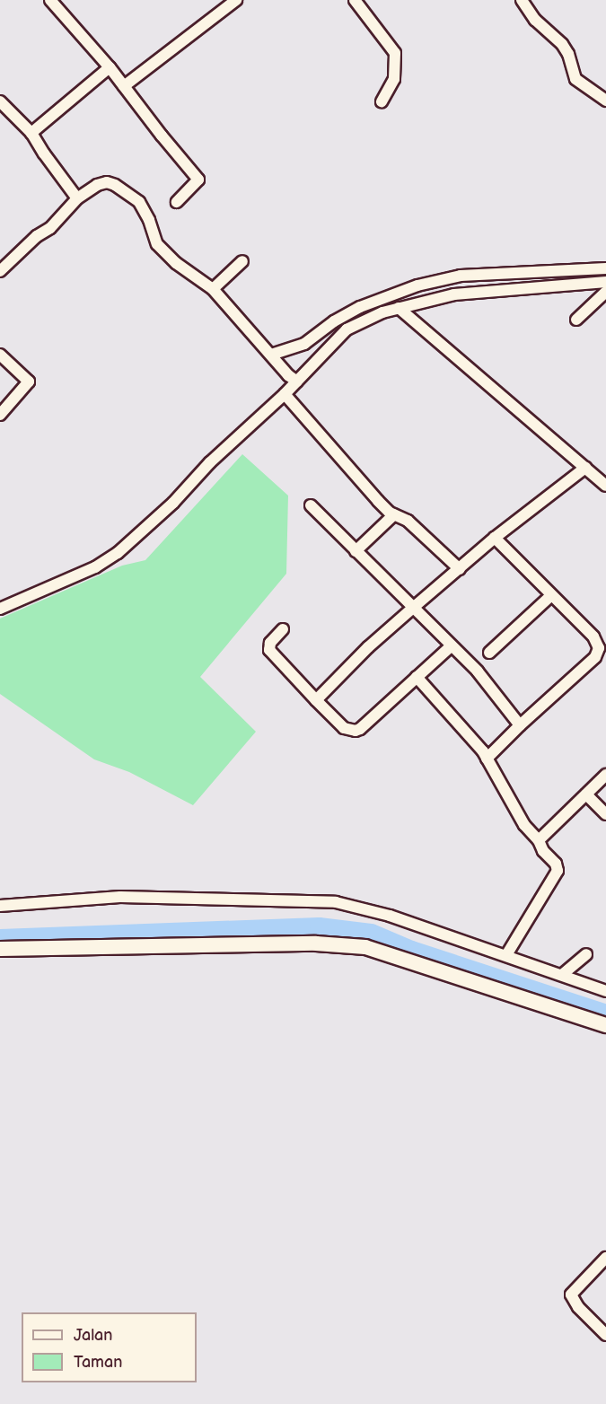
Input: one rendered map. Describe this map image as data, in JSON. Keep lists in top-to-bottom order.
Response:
{
  "legend": ["Jalan", "Taman"]
}
